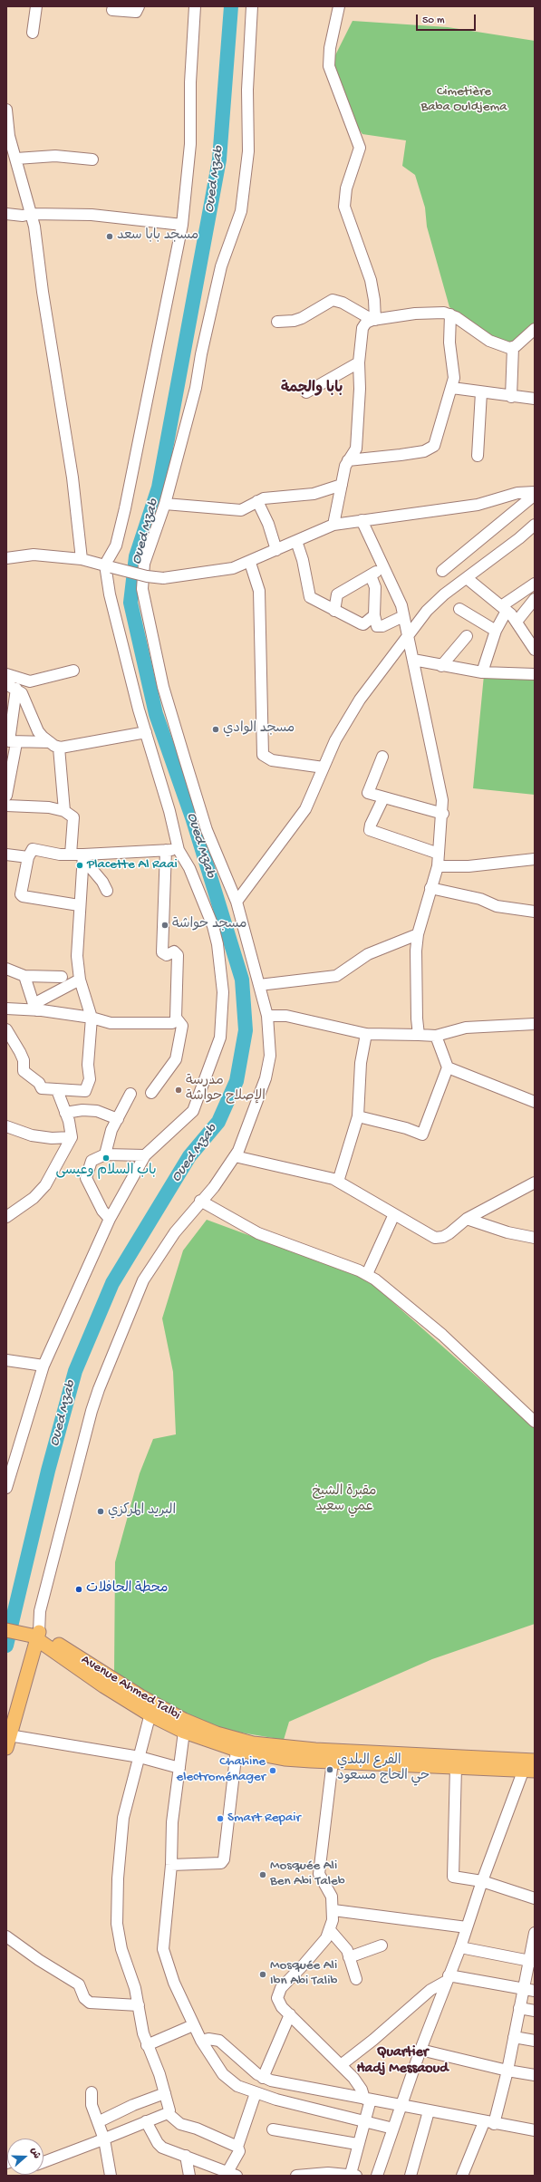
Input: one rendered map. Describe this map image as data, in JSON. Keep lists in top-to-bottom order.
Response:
{
  "streets": {
    "main road": ["Avenue Ahmed Talbi"]
  },
  "districts": ["بابا والجمة", "Quartier Hadj Messaoud"],
  "water": ["Oued Mzab"],
  "parks": ["Cimetière Baba Ouldjema", "مقبرة الشيخ عمي سعيد"],
  "places": [
    "مسجد بابا سعد",
    "مسجد الوادي",
    "Placette Al Raai",
    "مسجد حواشة",
    "مدرسة الإصلاح حواشة",
    "باب السلام وعيسى",
    "البريد المركزي",
    "محطة الحافلات",
    "الفرع البلدي حي الحاج مسعود",
    "Chahine electroménager",
    "Smart Repair",
    "Mosquée Ali Ben Abi Taleb",
    "Mosquée Ali Ibn Abi Talib"
  ],
  "scale_bar": "50 m",
  "north": "right"
}
